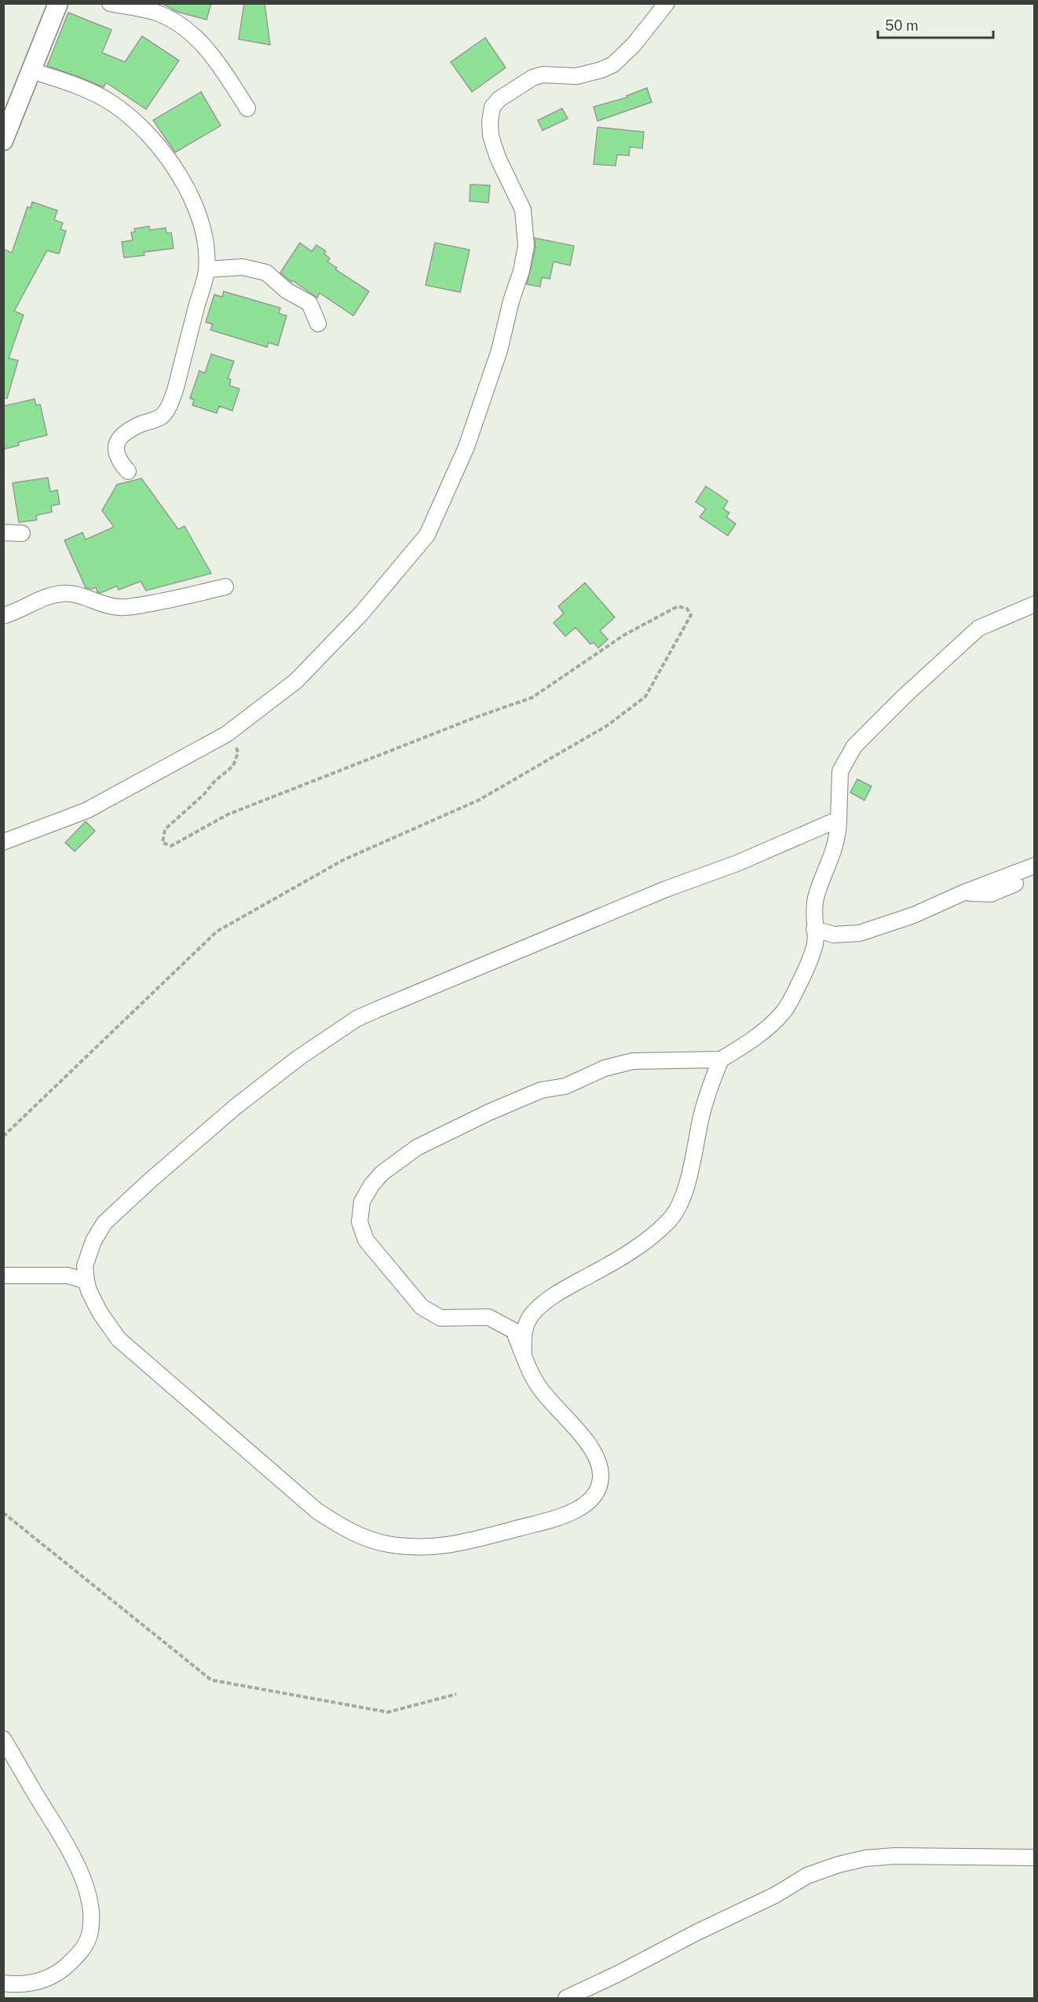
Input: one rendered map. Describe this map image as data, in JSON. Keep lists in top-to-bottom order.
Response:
{
  "scale_bar": "50 m"
}
